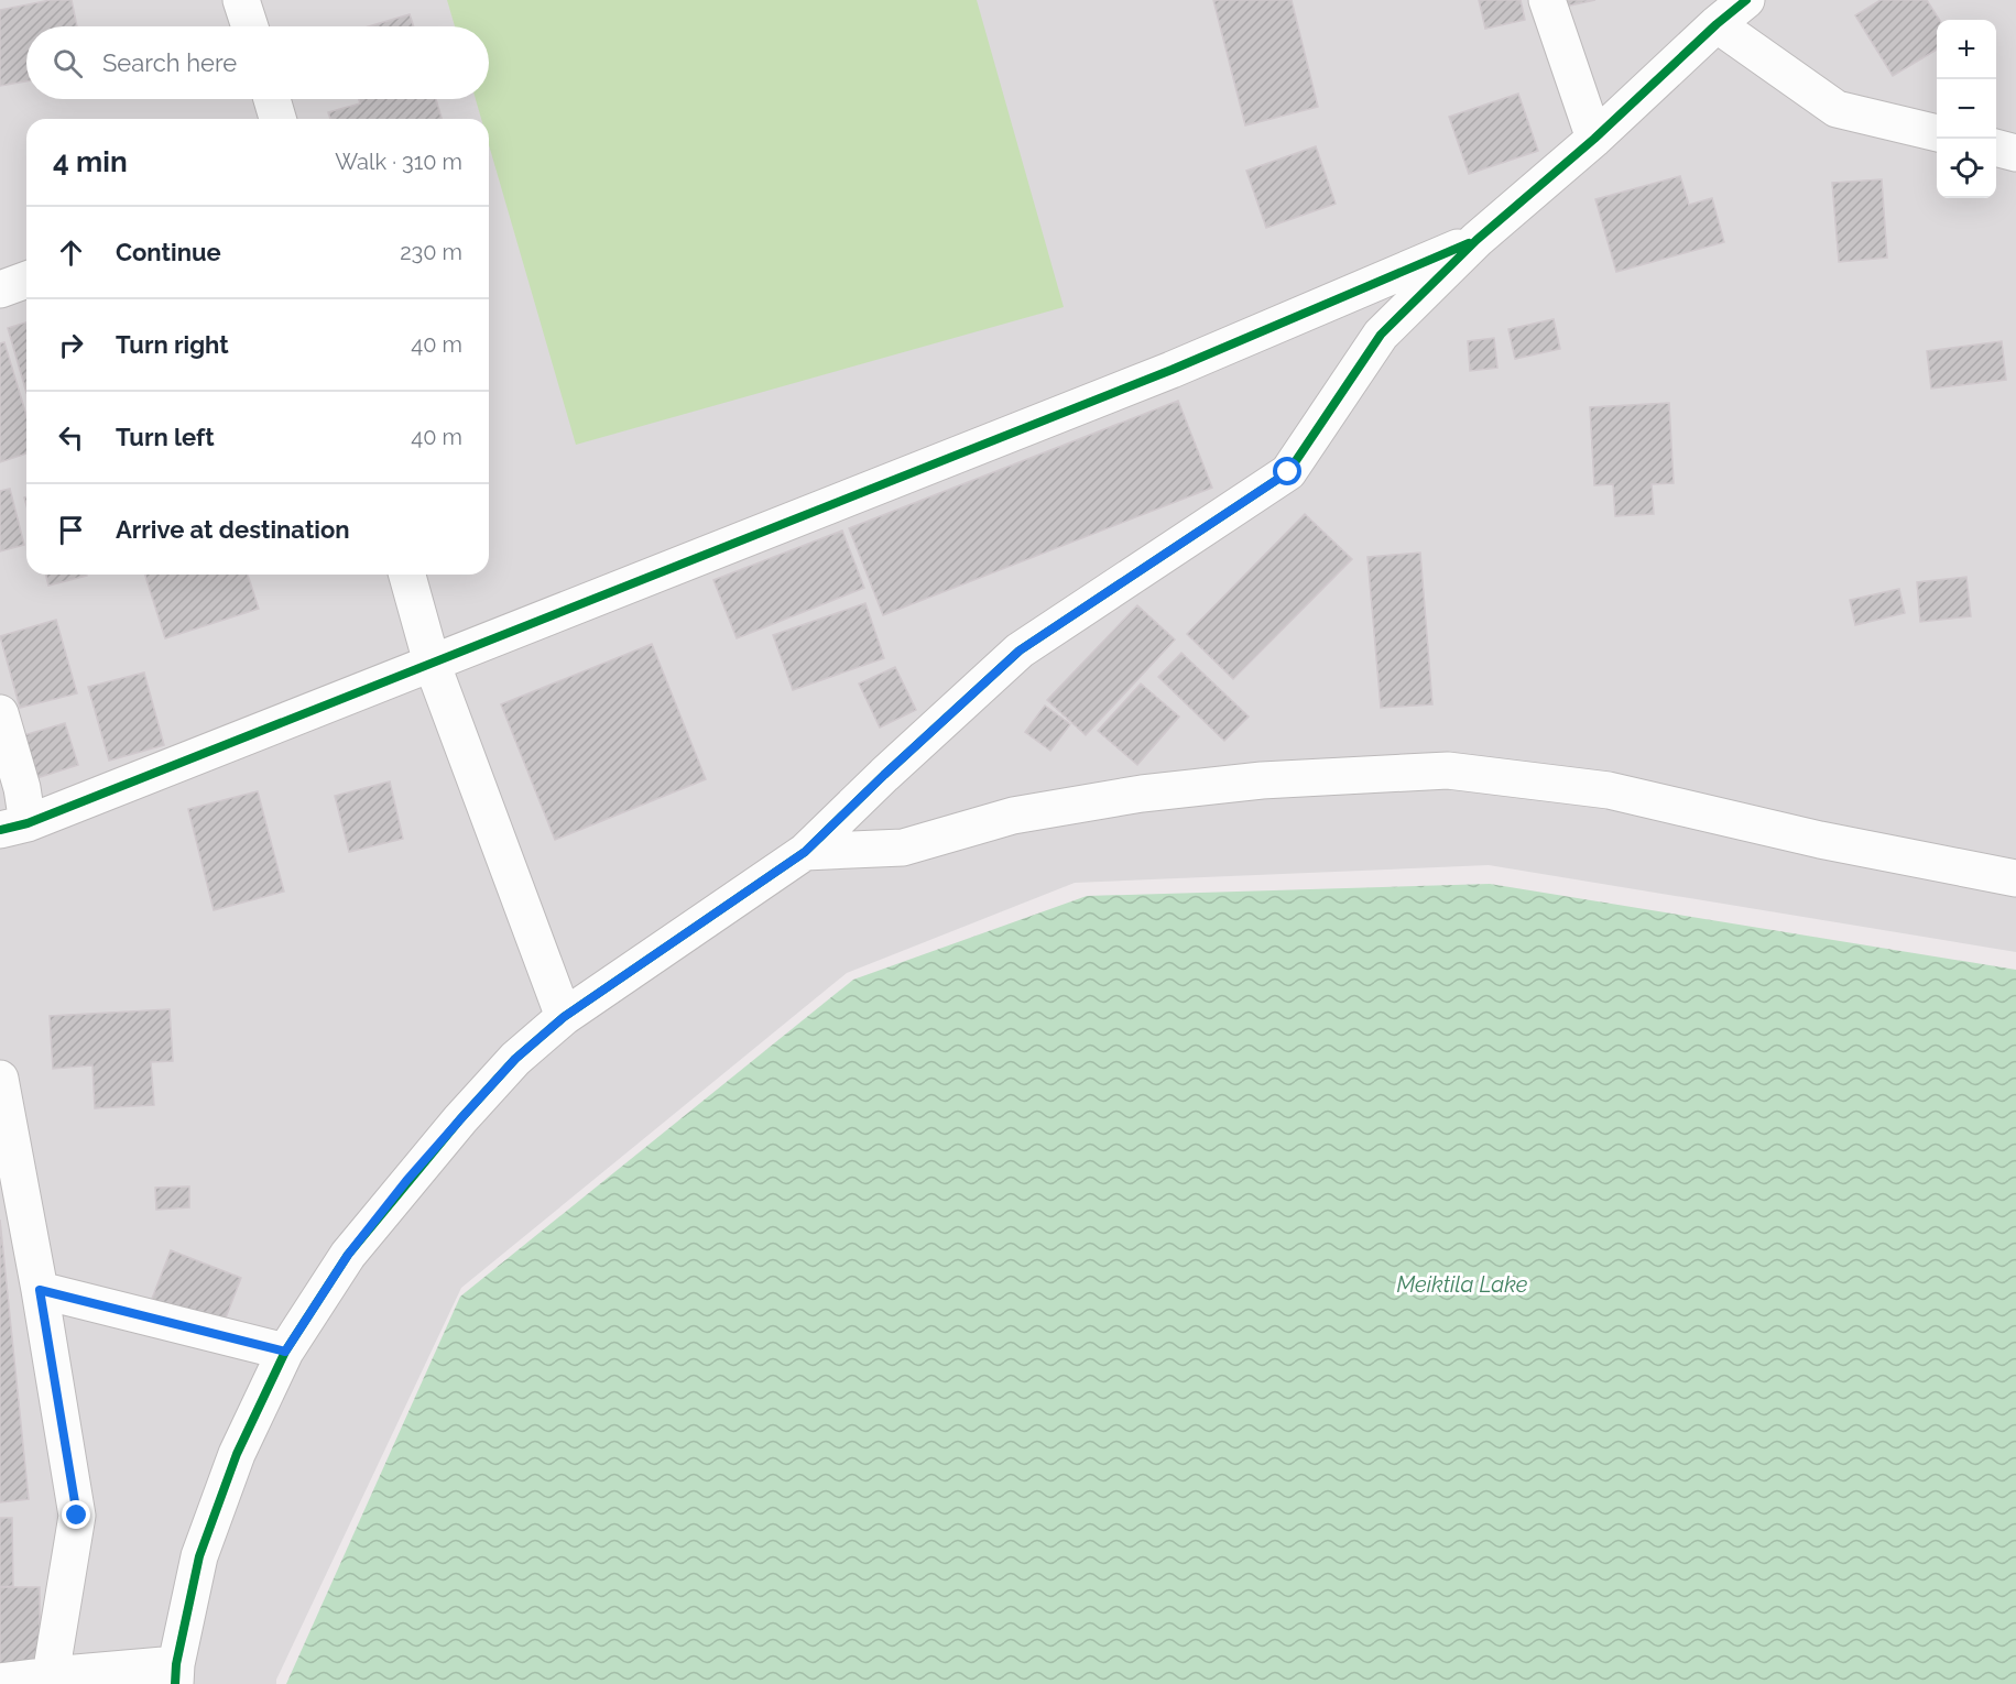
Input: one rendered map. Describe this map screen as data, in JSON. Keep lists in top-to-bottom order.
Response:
{
  "water": ["Meiktila Lake"],
  "page": {
    "map_buttons": ["+", "−"],
    "search": "Search here",
    "heading": ["4 min", "Walk · 310 m"],
    "list": [
      ["Continue", "230 m"],
      ["Turn right", "40 m"],
      ["Turn left", "40 m"],
      "Arrive at destination"
    ]
  }
}
